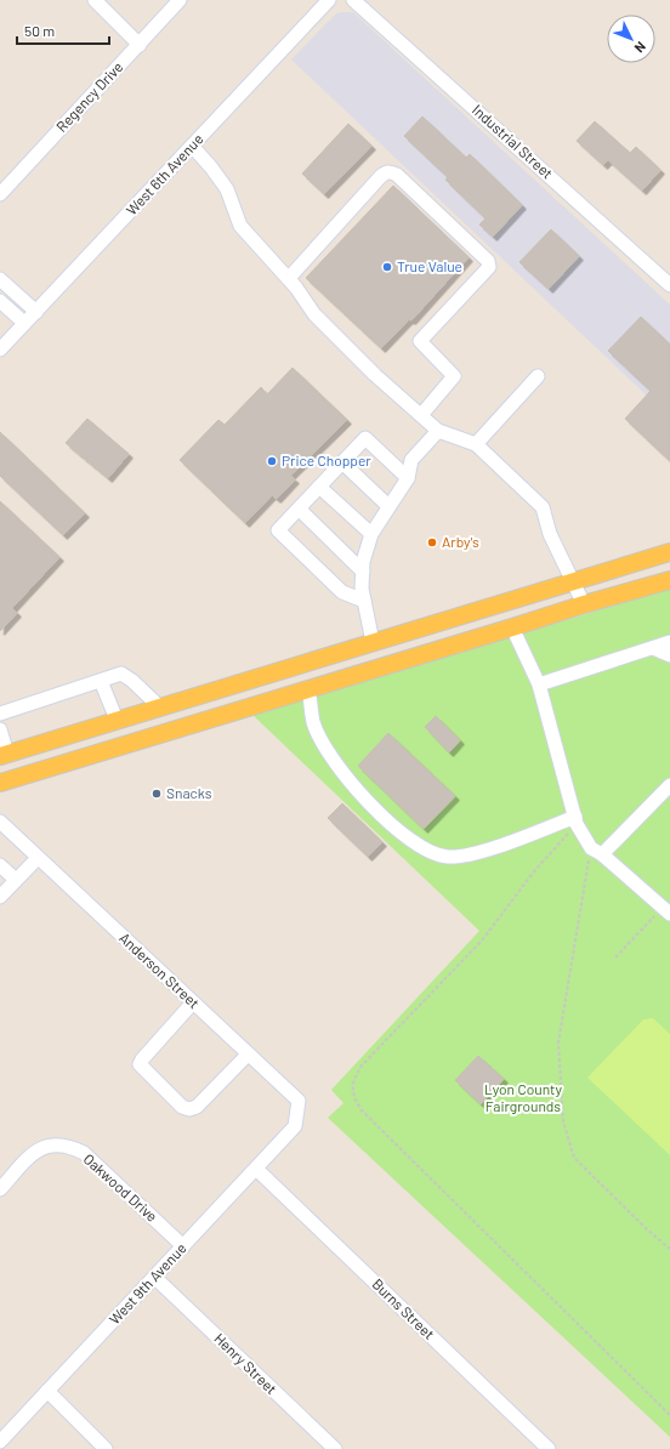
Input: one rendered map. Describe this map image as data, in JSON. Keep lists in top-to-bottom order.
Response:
{
  "streets": {
    "street": [
      "Regency Drive",
      "Industrial Street",
      "West 6th Avenue",
      "Anderson Street",
      "Oakwood Drive",
      "West 9th Avenue",
      "Burns Street",
      "Henry Street"
    ]
  },
  "crossings": [
    ["Anderson Street", "West 9th Avenue"],
    ["Oakwood Drive", "West 9th Avenue"],
    ["West 9th Avenue", "Burns Street"],
    ["West 9th Avenue", "Henry Street"]
  ],
  "parks": ["Lyon County Fairgrounds"],
  "places": [
    "True Value",
    "Price Chopper",
    "Arby's",
    "Snacks"
  ],
  "scale_bar": "50 m",
  "north": "bottom right"
}
